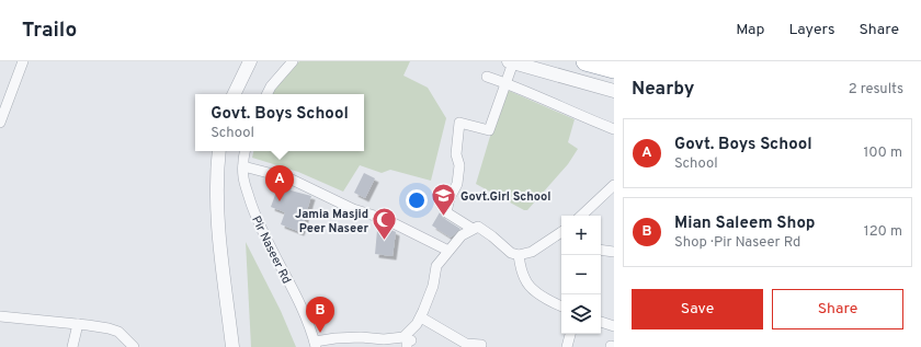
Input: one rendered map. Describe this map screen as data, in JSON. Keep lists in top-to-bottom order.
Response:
{
  "streets": {
    "street": ["Pir Naseer Rd"]
  },
  "places": {
    "school or university": ["Govt.Girl School"],
    "mosque": ["Jamia Masjid Peer Naseer"]
  },
  "page": {
    "header": "Trailo",
    "nav": ["Map", "Layers", "Share"],
    "heading": ["Nearby", "2 results"],
    "popup": ["Govt. Boys School", "School"],
    "list": [
      {
        "mark": "A",
        "name": "Govt. Boys School",
        "note": "School",
        "value": "100 m"
      },
      {
        "mark": "B",
        "name": "Mian Saleem Shop",
        "note": "Shop · Pir Naseer Rd",
        "value": "120 m"
      }
    ],
    "pins": ["A", "B"],
    "map_buttons": ["+", "−"],
    "buttons": ["Save", "Share"]
  }
}
